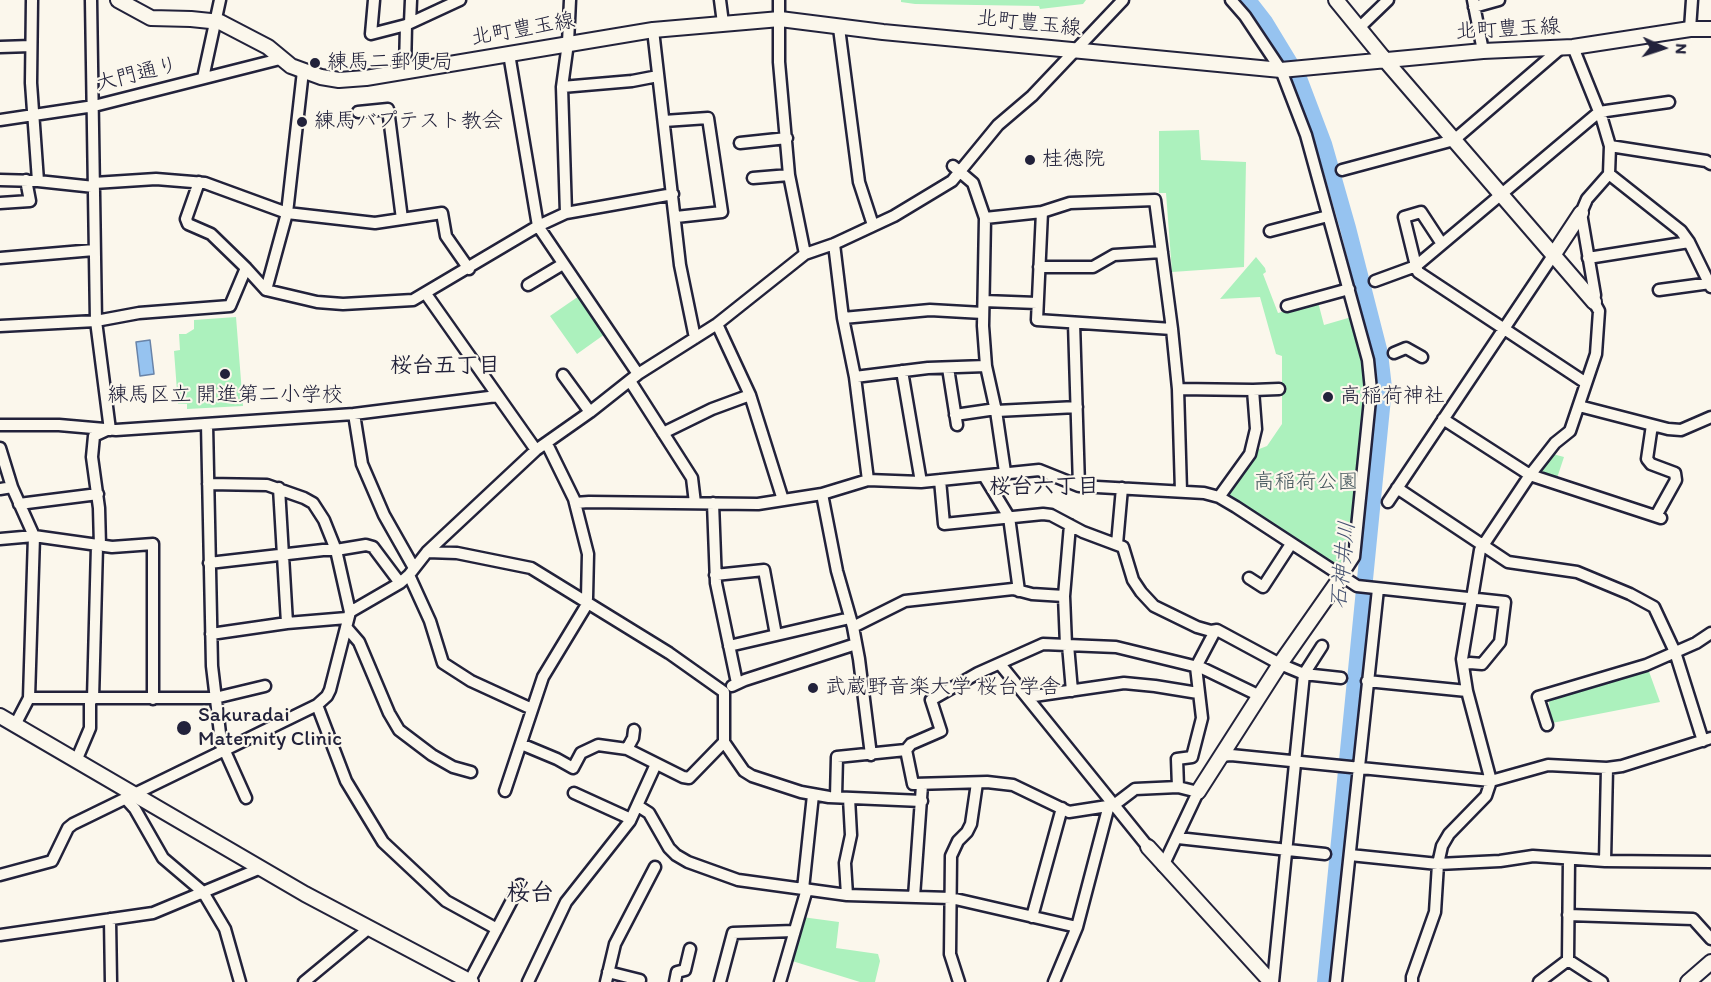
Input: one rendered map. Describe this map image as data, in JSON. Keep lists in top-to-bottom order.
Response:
{
  "streets": {
    "main road": ["北町豊玉線"],
    "street": ["大門通り"]
  },
  "crossings": [
    ["北町豊玉線", "大門通り"]
  ],
  "districts": ["桜台五丁目", "桜台六丁目", "桜台"],
  "water": ["石神井川"],
  "parks": ["高稲荷公園"],
  "places": [
    "練馬二郵便局",
    "練馬バプテスト教会",
    "桂徳院",
    "練馬区立 開進第二小学校",
    "高稲荷神社",
    "武蔵野音楽大学 桜台学舎",
    "Sakuradai Maternity Clinic"
  ],
  "north": "right"
}
